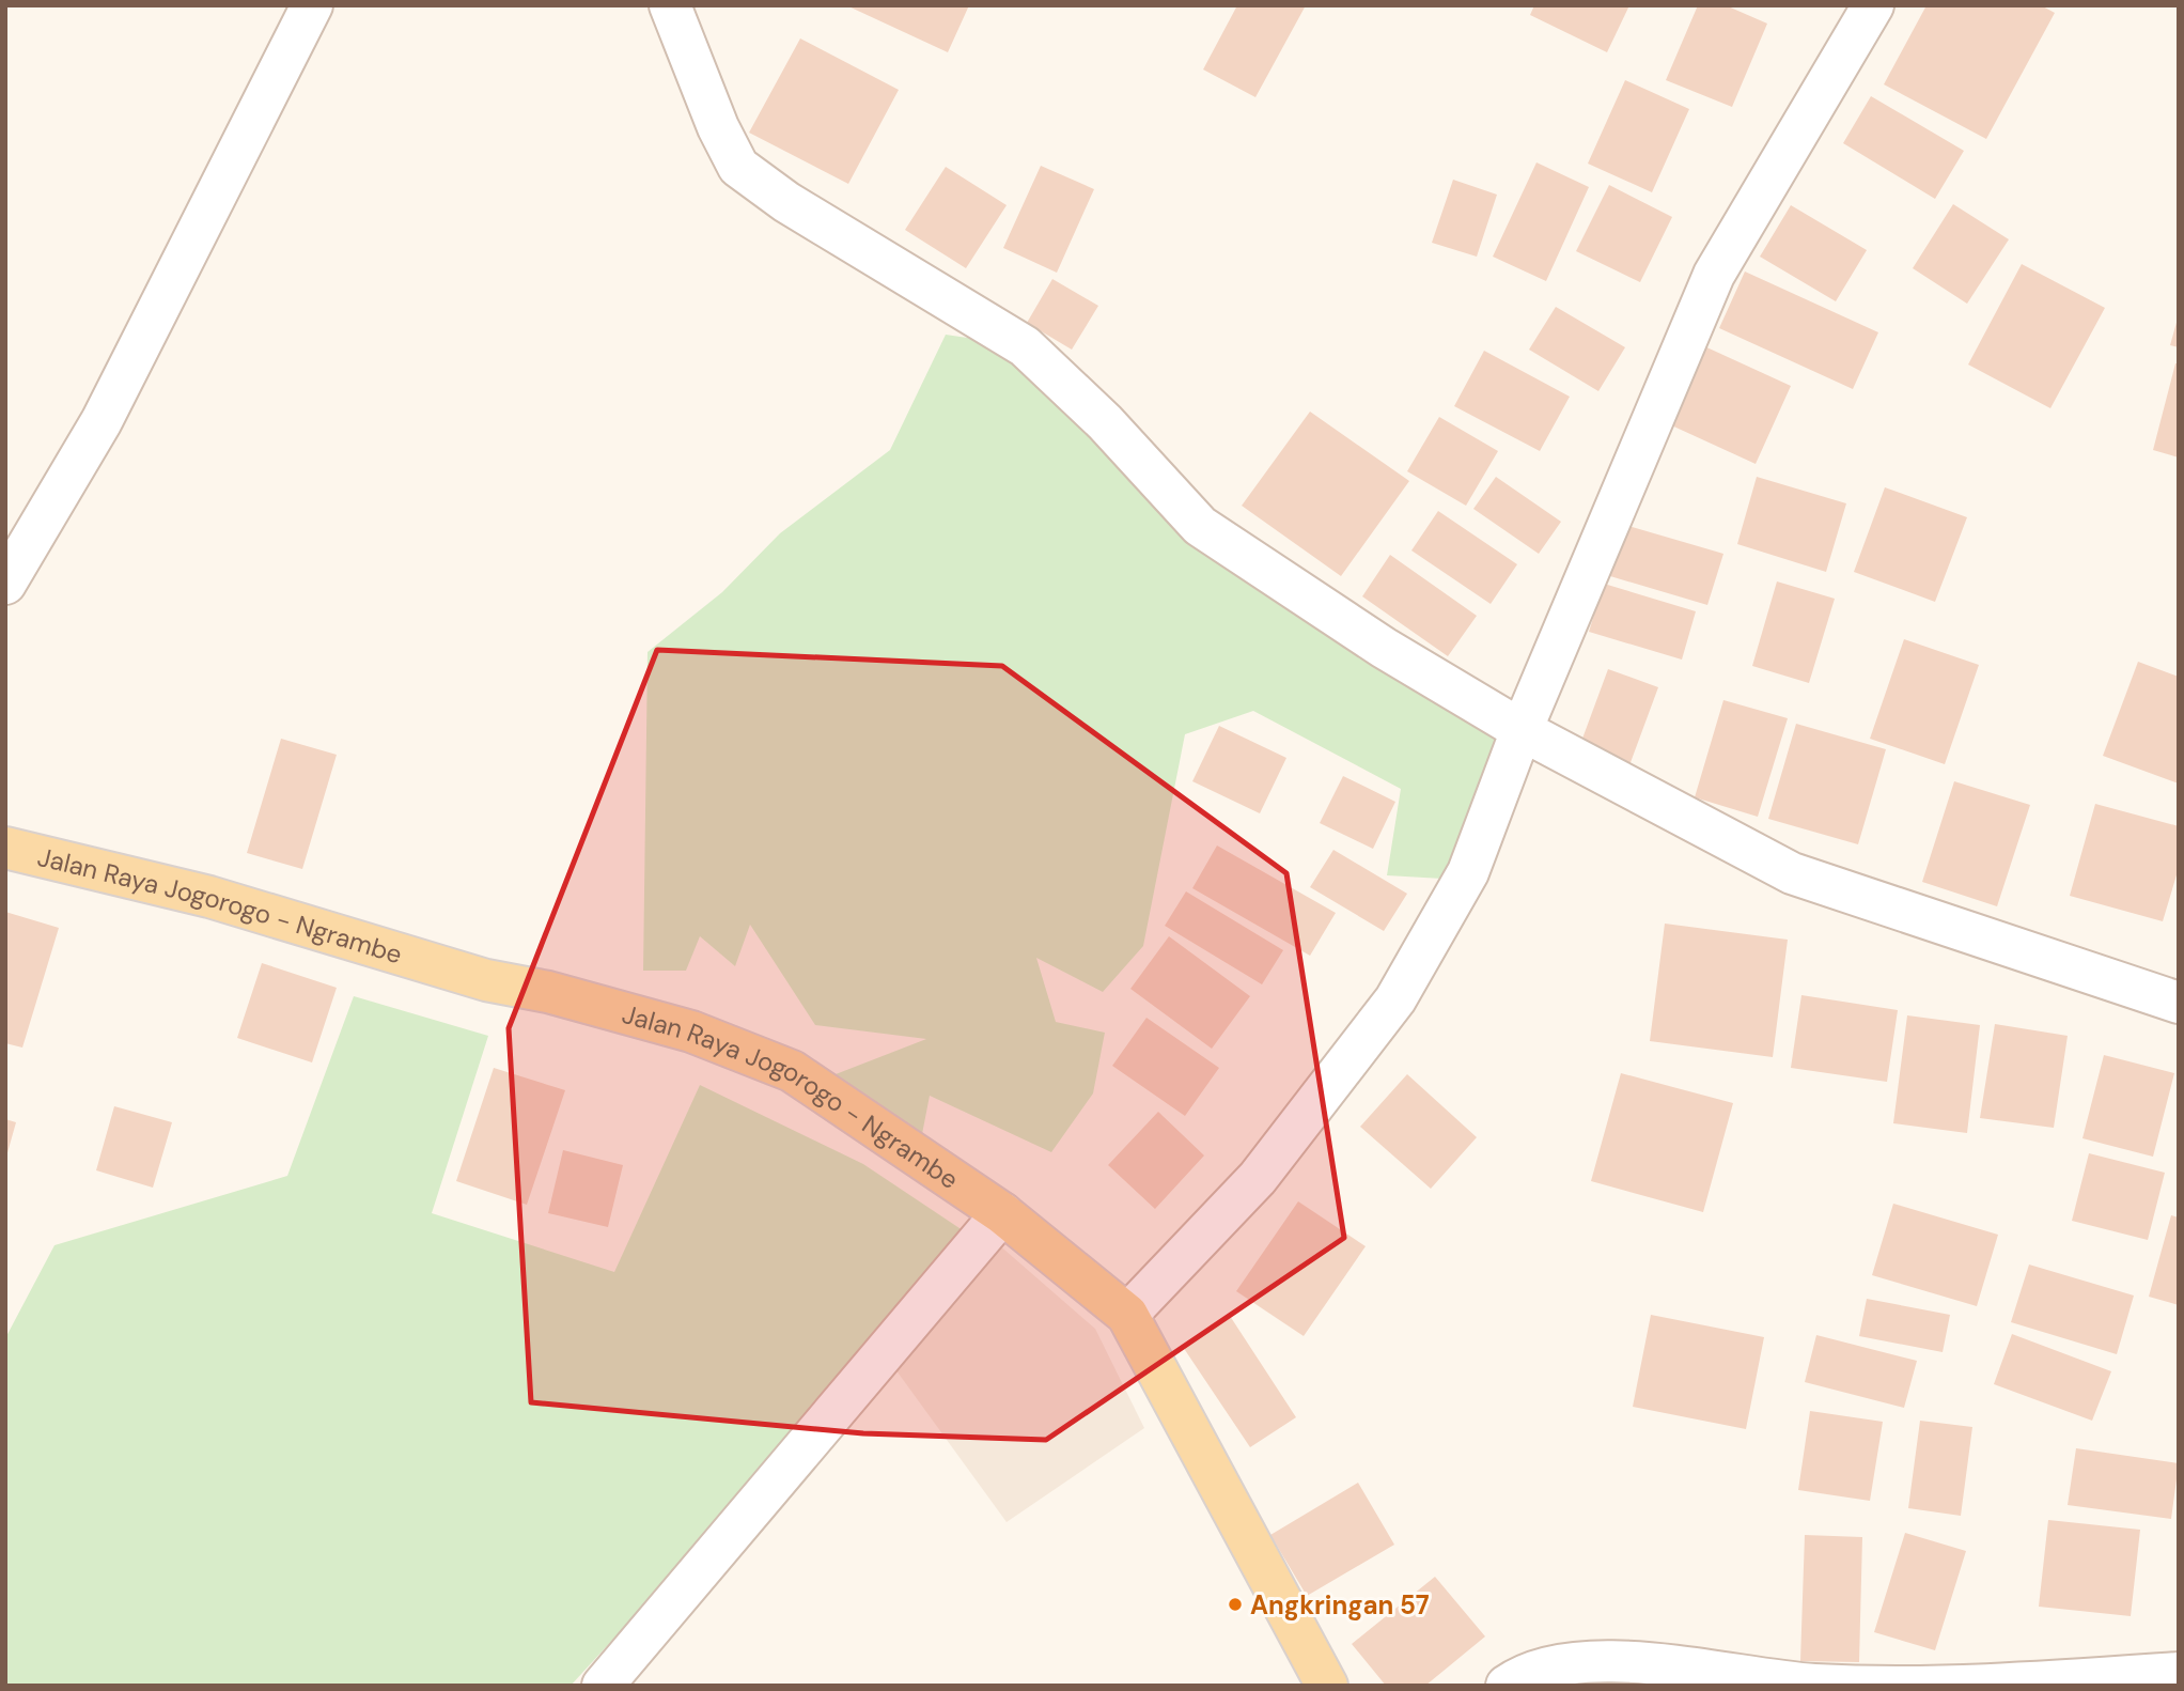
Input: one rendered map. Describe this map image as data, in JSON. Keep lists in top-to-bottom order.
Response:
{
  "streets": {
    "main road": ["Jalan Raya Jogorogo - Ngrambe"]
  },
  "places": ["Angkringan 57"]
}
